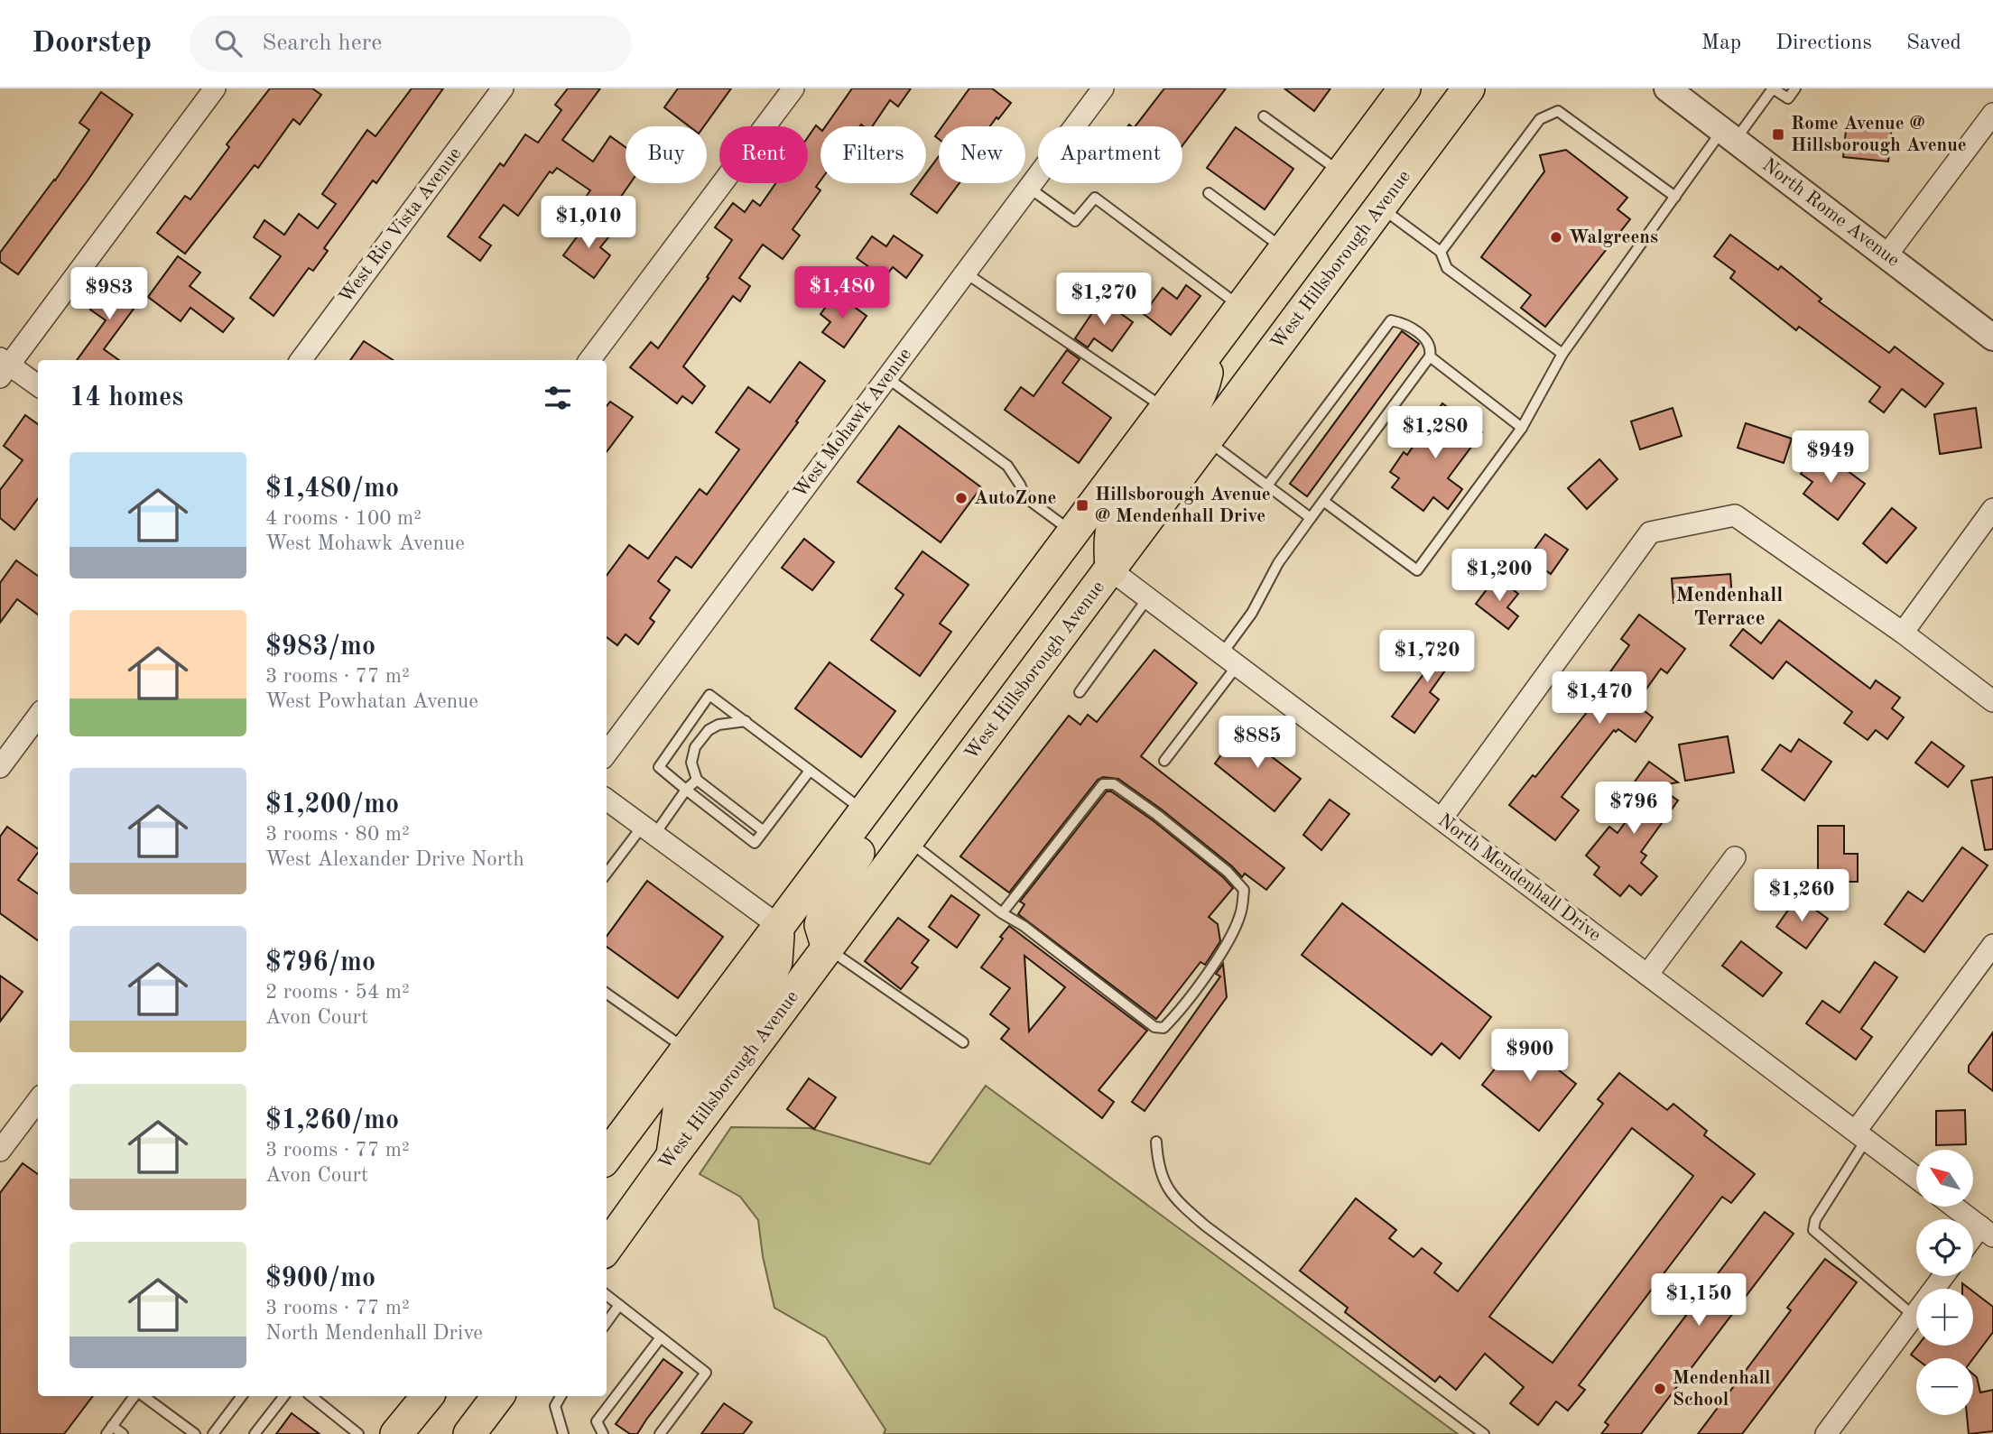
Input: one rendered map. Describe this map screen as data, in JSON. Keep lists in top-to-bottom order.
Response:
{
  "streets": {
    "main road": ["West Hillsborough Avenue"],
    "street": [
      "North Rome Avenue",
      "West Rio Vista Avenue",
      "West Mohawk Avenue",
      "North Mendenhall Drive"
    ]
  },
  "crossings": [
    ["West Hillsborough Avenue", "North Mendenhall Drive"]
  ],
  "districts": ["Mendenhall Terrace"],
  "places": {
    "transit": ["Rome Avenue @ Hillsborough Avenue", "Hillsborough Avenue @ Mendenhall Drive"],
    "other": ["Walgreens", "AutoZone", "Mendenhall School"]
  },
  "north": "top left",
  "page": {
    "header": "Doorstep",
    "search": "Search here",
    "nav": ["Map", "Directions", "Saved"],
    "chip": [
      "Buy",
      "Rent",
      "Filters",
      "New",
      "Apartment"
    ],
    "price": [
      "$1,010",
      "$1,480",
      "$983",
      "$1,270",
      "$1,280",
      "$949",
      "$1,200",
      "$1,720",
      "$1,470",
      "$885",
      "$796",
      "$1,260",
      "$900",
      "$1,150"
    ],
    "heading": "14 homes",
    "list": [
      {
        "name": "$1,480/mo",
        "note": "4 rooms · 100 m² · West Mohawk Avenue"
      },
      {
        "name": "$983/mo",
        "note": "3 rooms · 77 m² · West Powhatan Avenue"
      },
      {
        "name": "$1,200/mo",
        "note": "3 rooms · 80 m² · West Alexander Drive North"
      },
      {
        "name": "$796/mo",
        "note": "2 rooms · 54 m² · Avon Court"
      },
      {
        "name": "$1,260/mo",
        "note": "3 rooms · 77 m² · Avon Court"
      },
      {
        "name": "$900/mo",
        "note": "3 rooms · 77 m² · North Mendenhall Drive"
      }
    ],
    "map_buttons": ["+", "−"]
  }
}
